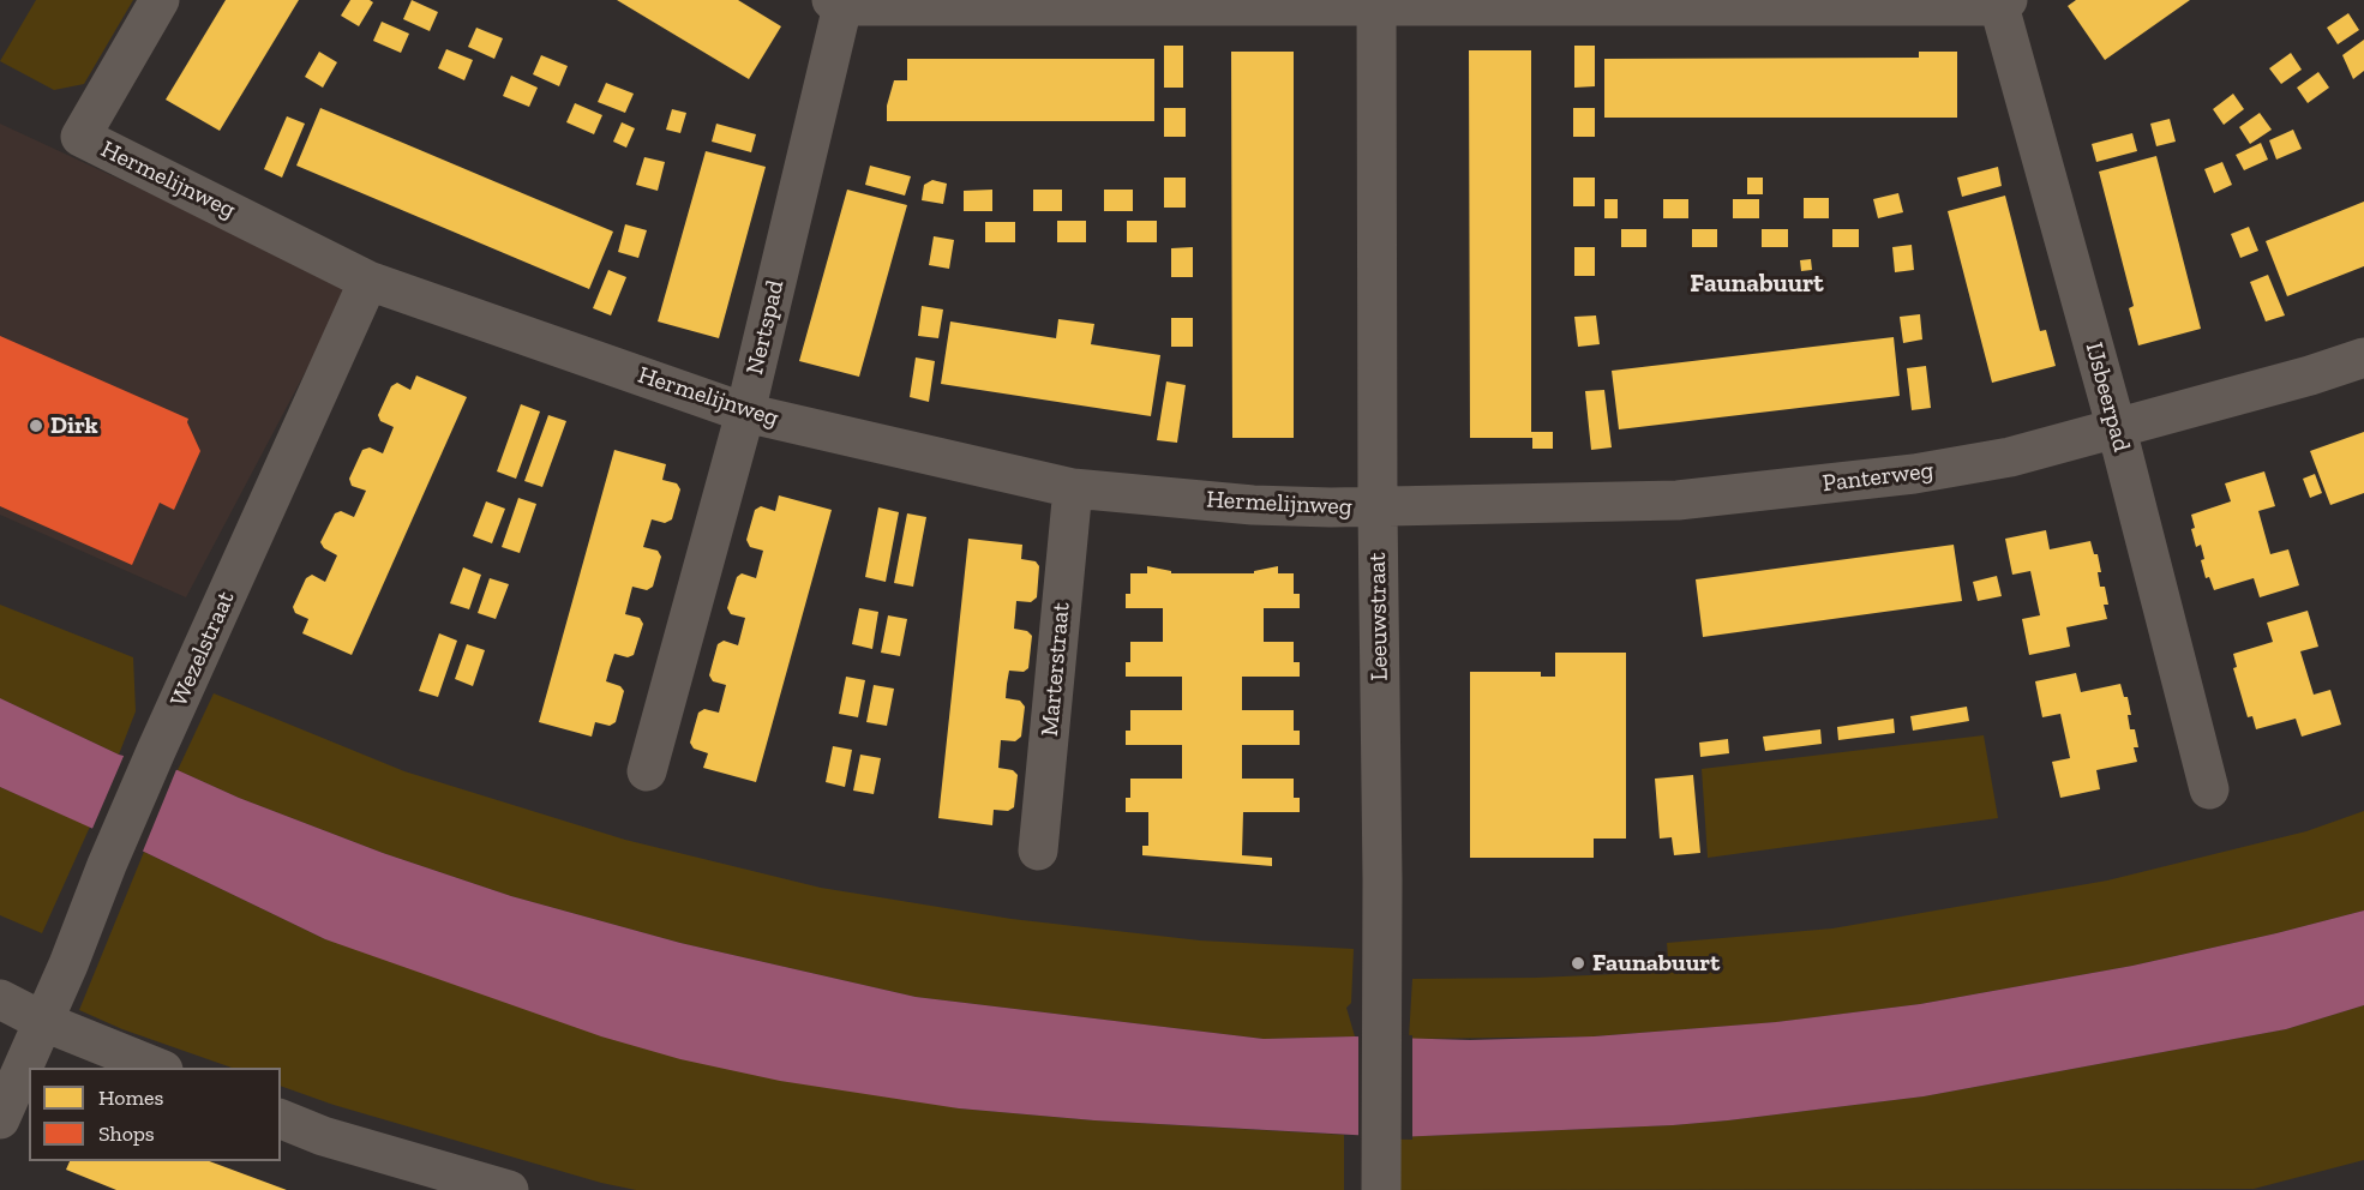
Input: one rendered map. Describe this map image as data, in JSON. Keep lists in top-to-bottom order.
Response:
{
  "streets": {
    "street": [
      "Hermelijnweg",
      "Nertspad",
      "IJsbeerpad",
      "Panterweg",
      "Leeuwstraat",
      "Wezelstraat",
      "Marterstraat"
    ]
  },
  "crossings": [
    ["Hermelijnweg", "Nertspad"],
    ["Hermelijnweg", "Panterweg"],
    ["Hermelijnweg", "Leeuwstraat"],
    ["Hermelijnweg", "Wezelstraat"],
    ["Hermelijnweg", "Marterstraat"],
    ["IJsbeerpad", "Panterweg"],
    ["Panterweg", "Leeuwstraat"]
  ],
  "districts": ["Faunabuurt"],
  "places": ["Dirk", "Faunabuurt"],
  "legend": ["Homes", "Shops"]
}
